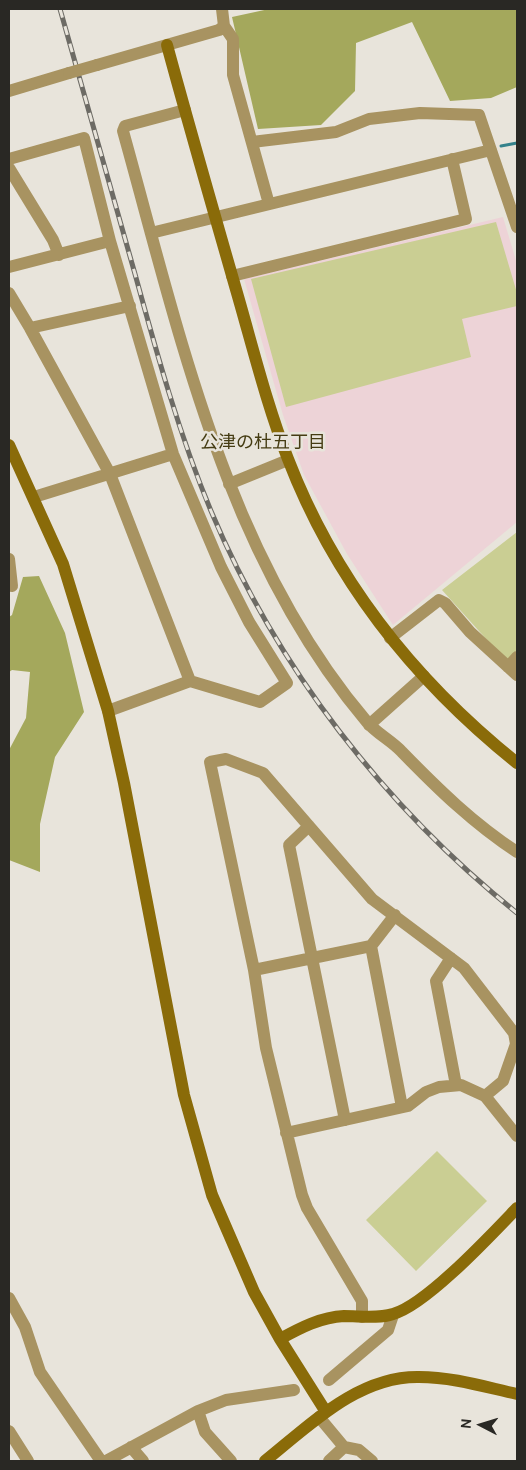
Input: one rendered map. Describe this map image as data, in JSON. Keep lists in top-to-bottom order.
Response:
{
  "districts": ["公津の杜五丁目"],
  "north": "left"
}
